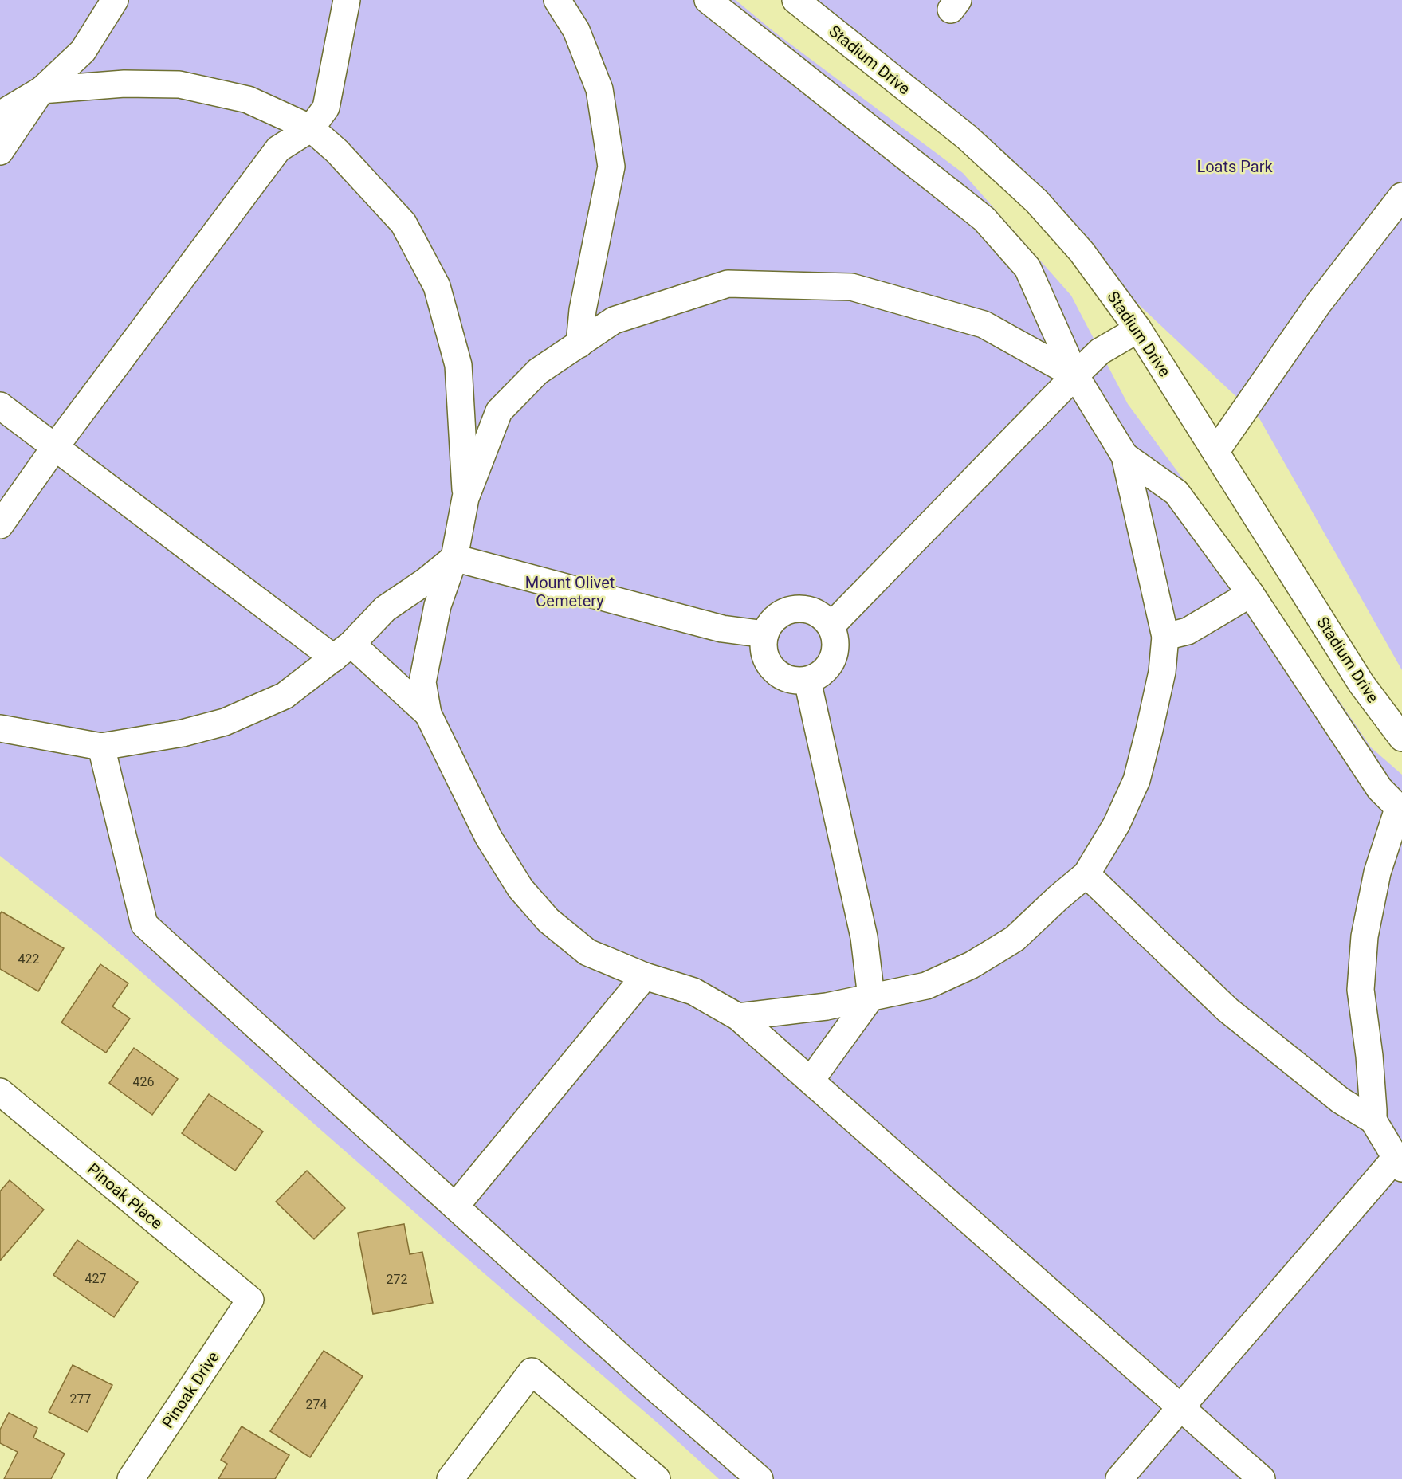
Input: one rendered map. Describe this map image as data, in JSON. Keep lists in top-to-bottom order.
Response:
{
  "streets": {
    "street": ["Stadium Drive", "Pinoak Place", "Pinoak Drive"]
  },
  "crossings": [
    ["Pinoak Place", "Pinoak Drive"]
  ],
  "parks": ["Loats Park", "Mount Olivet Cemetery"],
  "house_numbers": [
    "422",
    "426",
    "427",
    "272",
    "277",
    "274"
  ]
}
